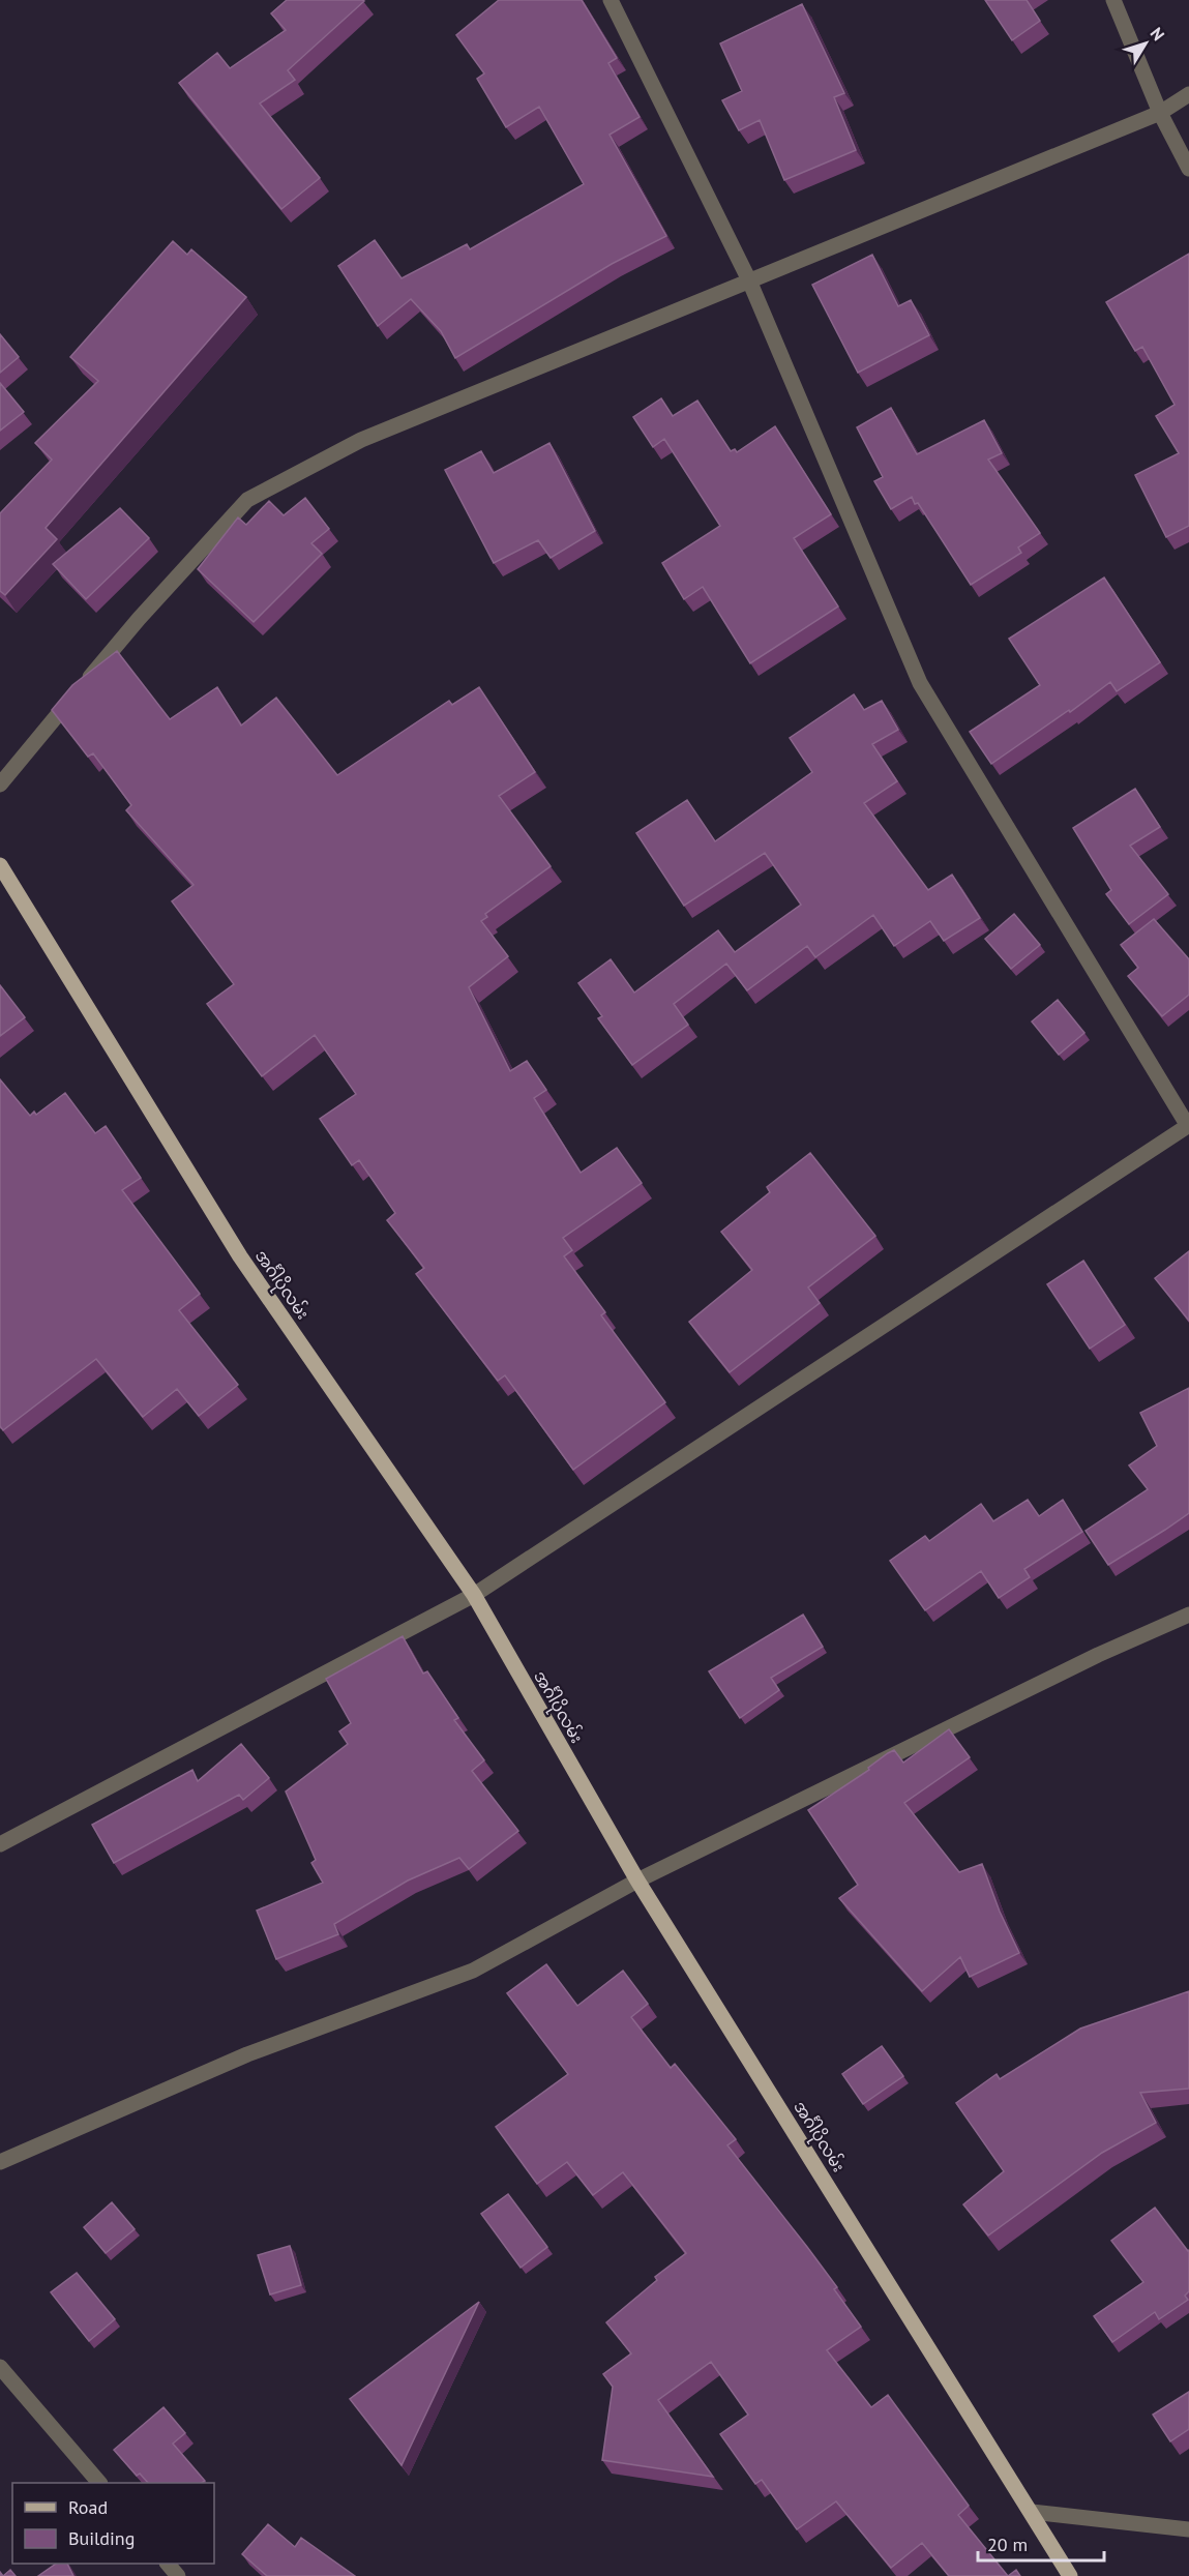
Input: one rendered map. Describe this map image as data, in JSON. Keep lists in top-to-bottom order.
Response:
{
  "streets": {
    "main road": ["အင်္ဂါပိုလမ်း"]
  },
  "legend": ["Road", "Building"],
  "scale_bar": "20 m",
  "north": "top right"
}
